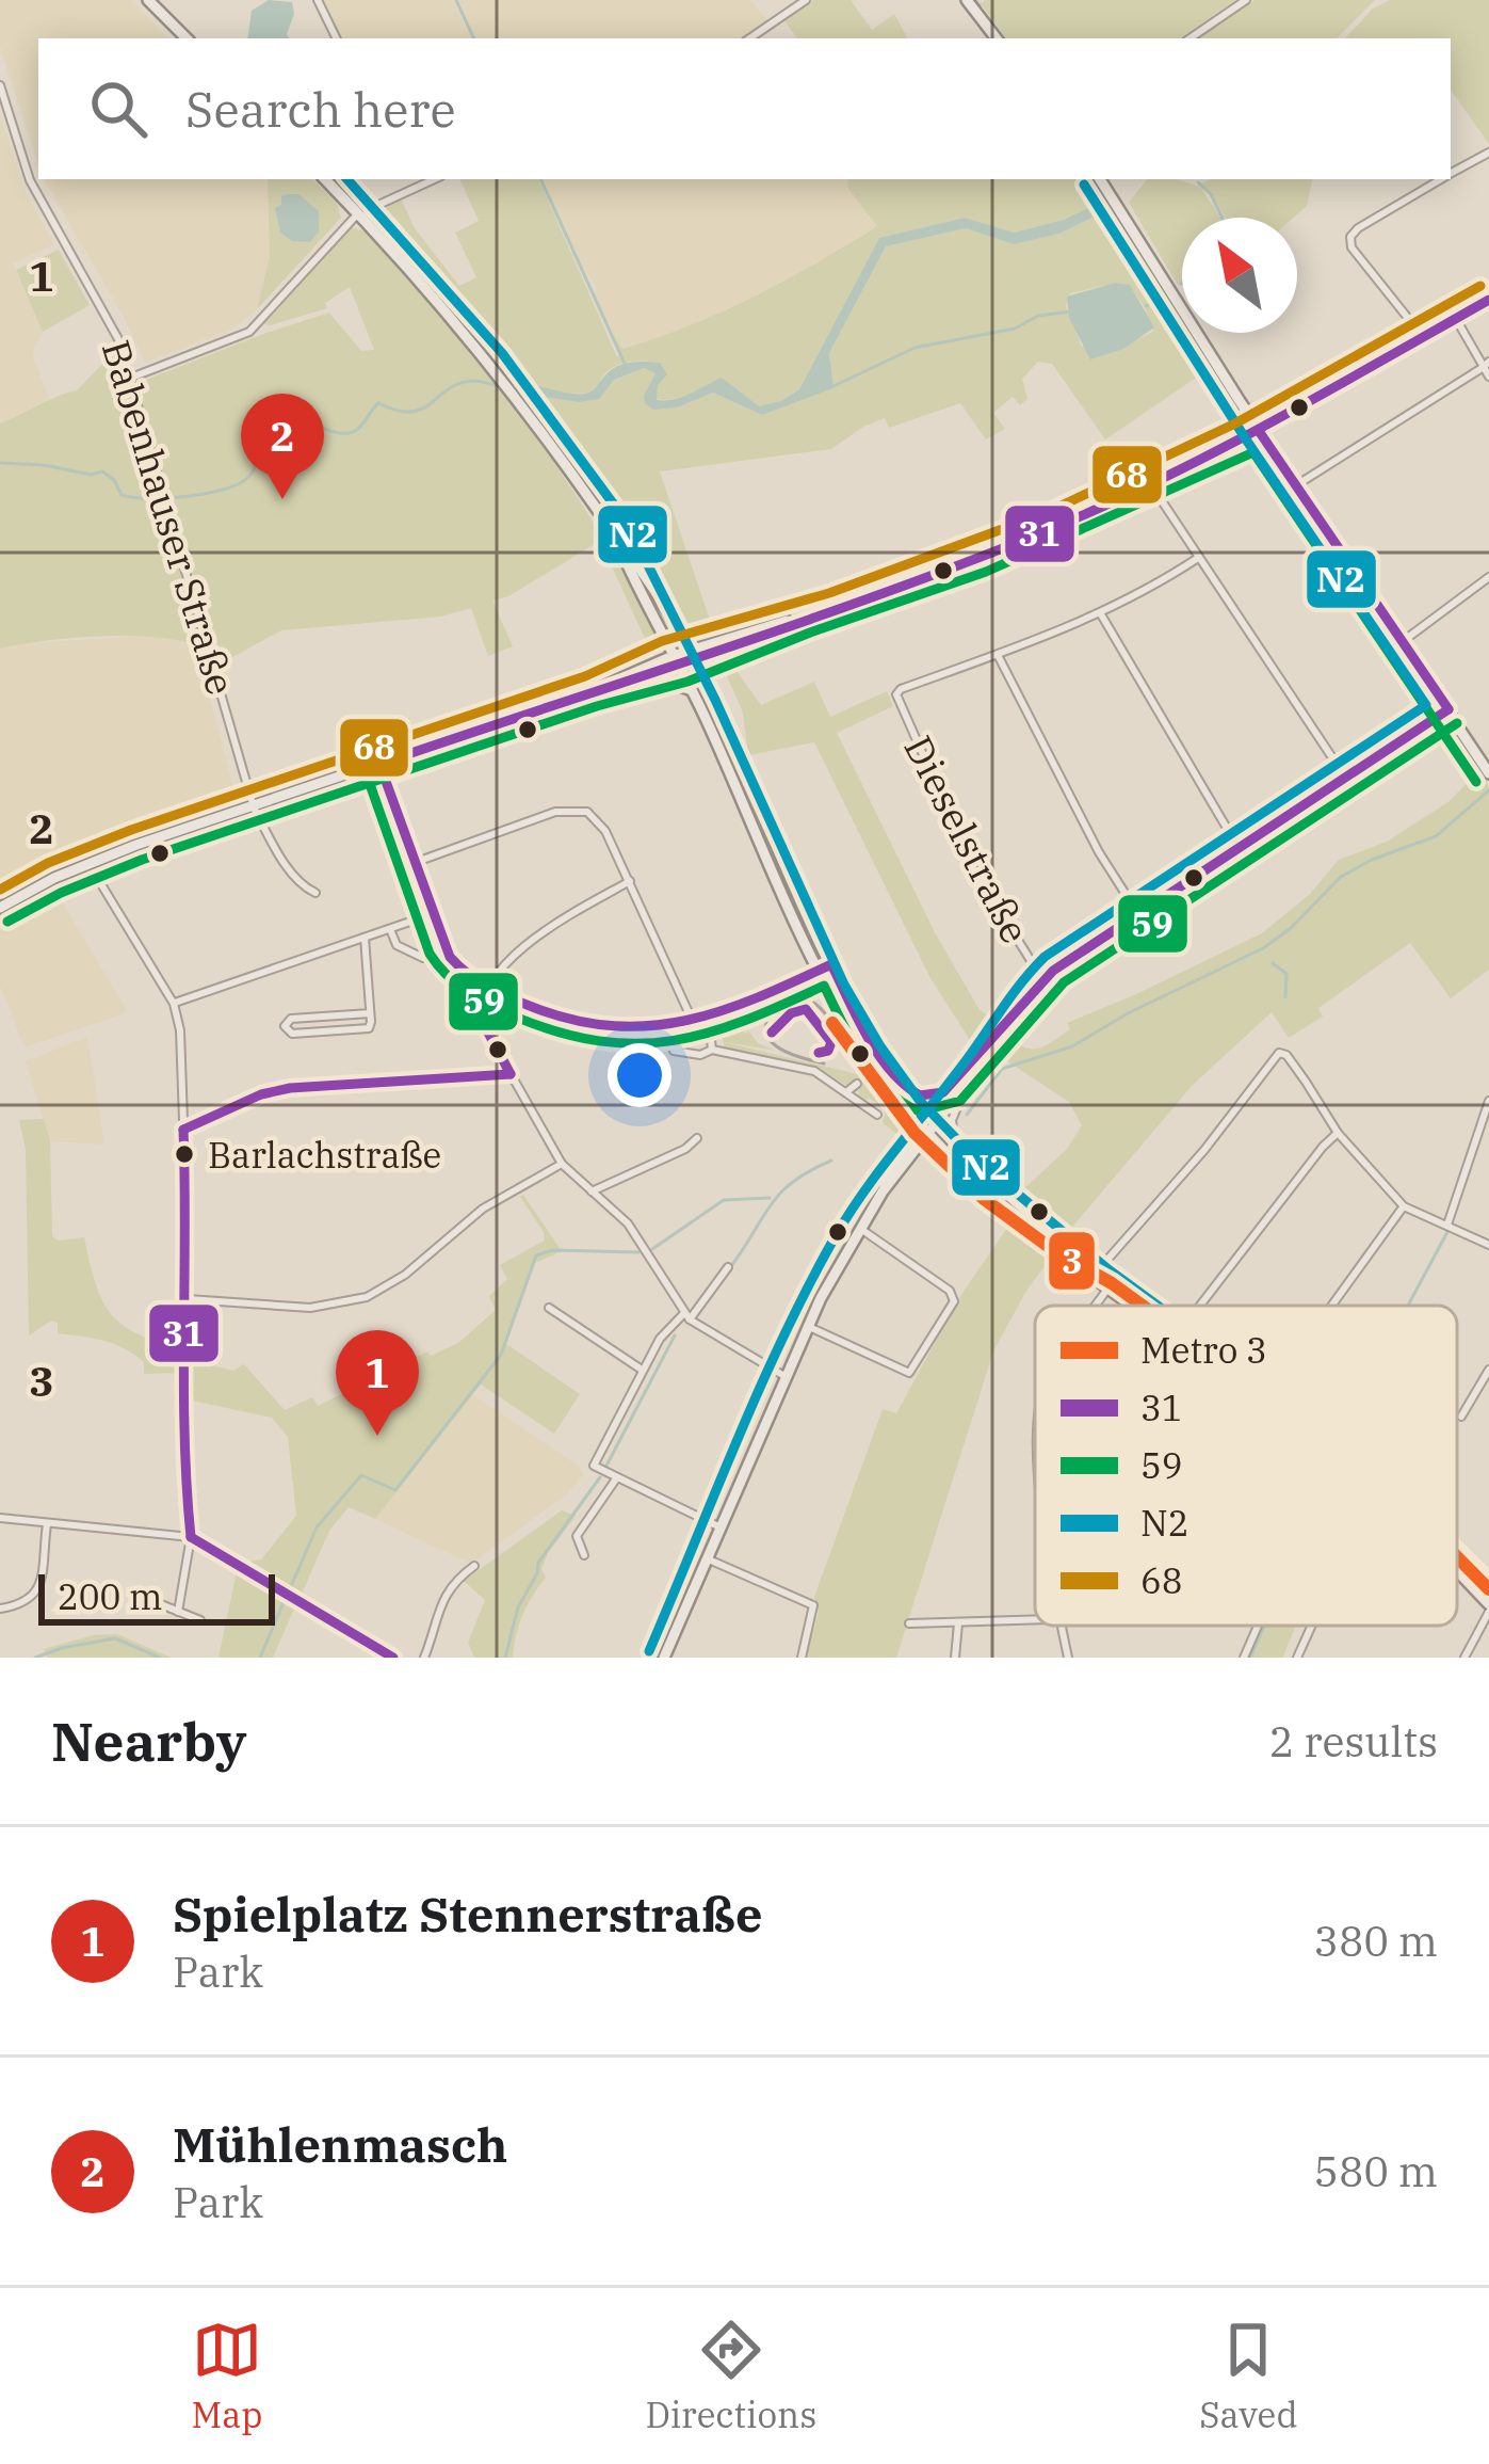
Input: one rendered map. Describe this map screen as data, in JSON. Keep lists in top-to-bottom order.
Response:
{
  "streets": {
    "street": ["Babenhauser Straße", "Dieselstraße"]
  },
  "places": ["Barlachstraße"],
  "lines": [
    "transit line N2",
    "transit line 68",
    "transit line 31",
    "transit line 59",
    "metro line 3"
  ],
  "legend": [
    "Metro 3",
    "31",
    "59",
    "N2",
    "68"
  ],
  "scale_bar": "200 m",
  "north": "top left",
  "page": {
    "search": "Search here",
    "pins": ["2", "1"],
    "scale": "200 m",
    "heading": ["Nearby", "2 results"],
    "list": [
      {
        "mark": "1",
        "name": "Spielplatz Stennerstraße",
        "note": "Park",
        "value": "380 m"
      },
      {
        "mark": "2",
        "name": "Mühlenmasch",
        "note": "Park",
        "value": "580 m"
      }
    ],
    "nav": ["Map", "Directions", "Saved"]
  },
  "grid": {
    "rows": ["1", "2", "3"]
  }
}
